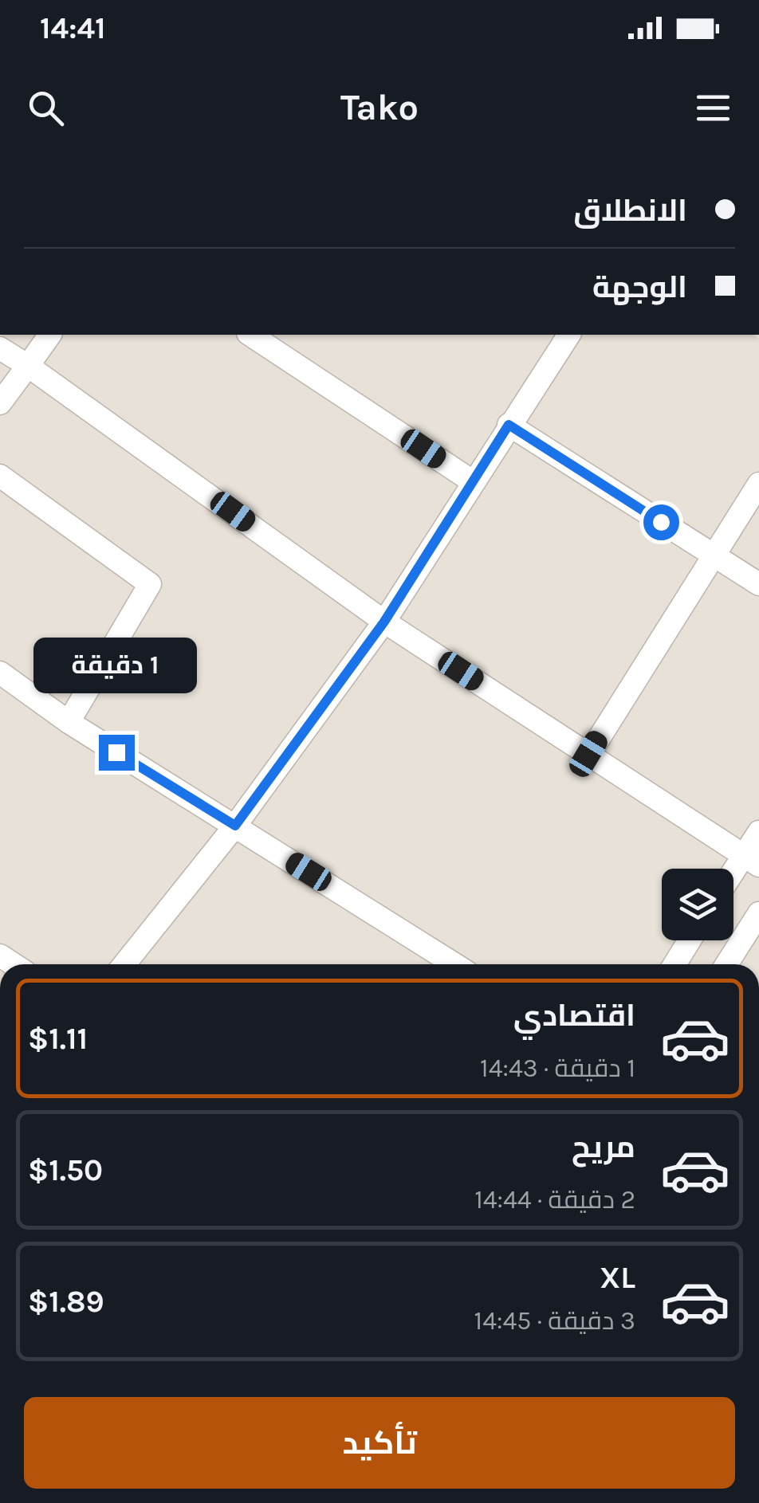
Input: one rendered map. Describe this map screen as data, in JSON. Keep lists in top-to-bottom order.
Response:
{
  "page": {
    "status": "14:41",
    "header": "Tako",
    "banner": ["الانطلاق", "الوجهة"],
    "bubble": "1 دقيقة",
    "list": [
      {
        "name": "اقتصادي",
        "note": "1 دقيقة · 14:43",
        "value": "$1.11"
      },
      {
        "name": "مريح",
        "note": "2 دقيقة · 14:44",
        "value": "$1.50"
      },
      {
        "name": "XL",
        "note": "3 دقيقة · 14:45",
        "value": "$1.89"
      }
    ],
    "buttons": "تأكيد"
  }
}
